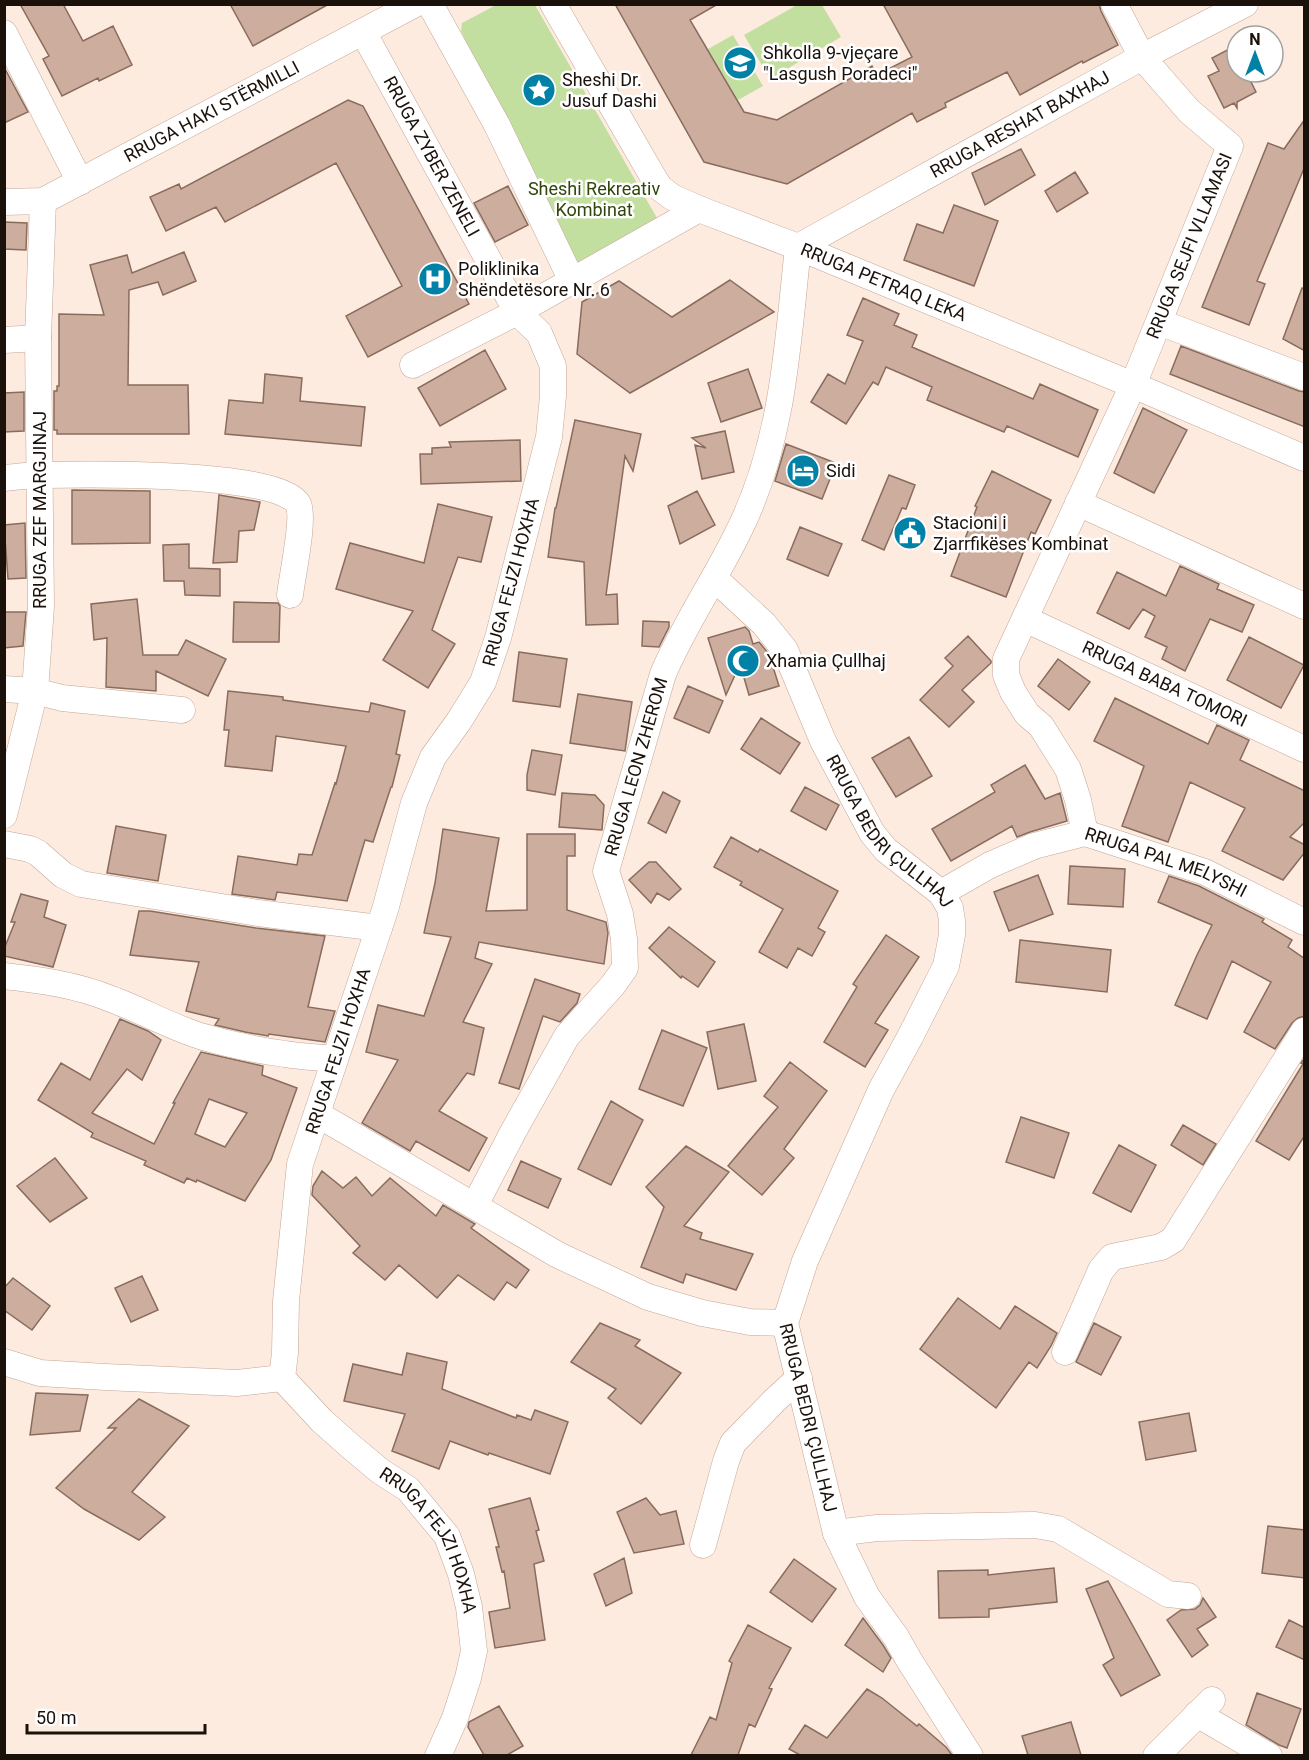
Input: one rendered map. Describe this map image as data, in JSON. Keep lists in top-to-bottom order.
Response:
{
  "streets": {
    "street": [
      "RRUGA HAKI STËRMILLI",
      "RRUGA RESHAT BAXHAJ",
      "RRUGA ZYBER ZENELI",
      "RRUGA SEJFI VLLAMASI",
      "RRUGA PETRAQ LEKA",
      "RRUGA ZEF MARGJINAJ",
      "RRUGA FEJZI HOXHA",
      "RRUGA BABA TOMORI",
      "RRUGA LEON ZHEROM",
      "RRUGA BEDRI ÇULLHAJ",
      "RRUGA PAL MELYSHI"
    ]
  },
  "crossings": [
    ["RRUGA HAKI STËRMILLI", "RRUGA ZYBER ZENELI"],
    ["RRUGA HAKI STËRMILLI", "RRUGA ZEF MARGJINAJ"],
    ["RRUGA RESHAT BAXHAJ", "RRUGA SEJFI VLLAMASI"],
    ["RRUGA RESHAT BAXHAJ", "RRUGA PETRAQ LEKA"],
    ["RRUGA ZYBER ZENELI", "RRUGA FEJZI HOXHA"],
    ["RRUGA SEJFI VLLAMASI", "RRUGA PETRAQ LEKA"],
    ["RRUGA SEJFI VLLAMASI", "RRUGA PAL MELYSHI"],
    ["RRUGA PETRAQ LEKA", "RRUGA PAL MELYSHI"],
    ["RRUGA BABA TOMORI", "RRUGA PAL MELYSHI"],
    ["RRUGA LEON ZHEROM", "RRUGA BEDRI ÇULLHAJ"]
  ],
  "parks": ["Sheshi Rekreativ Kombinat"],
  "places": {
    "school or university": ["Shkolla 9-vjeçare \"Lasgush Poradeci\""],
    "place": ["Sheshi Dr. Jusuf Dashi"],
    "hospital": ["Poliklinika Shëndetësore Nr. 6"],
    "hotel": ["Sidi"],
    "public building": ["Stacioni i Zjarrfikëses Kombinat"],
    "mosque": ["Xhamia Çullhaj"]
  },
  "scale_bar": "50 m",
  "north": "top"
}
